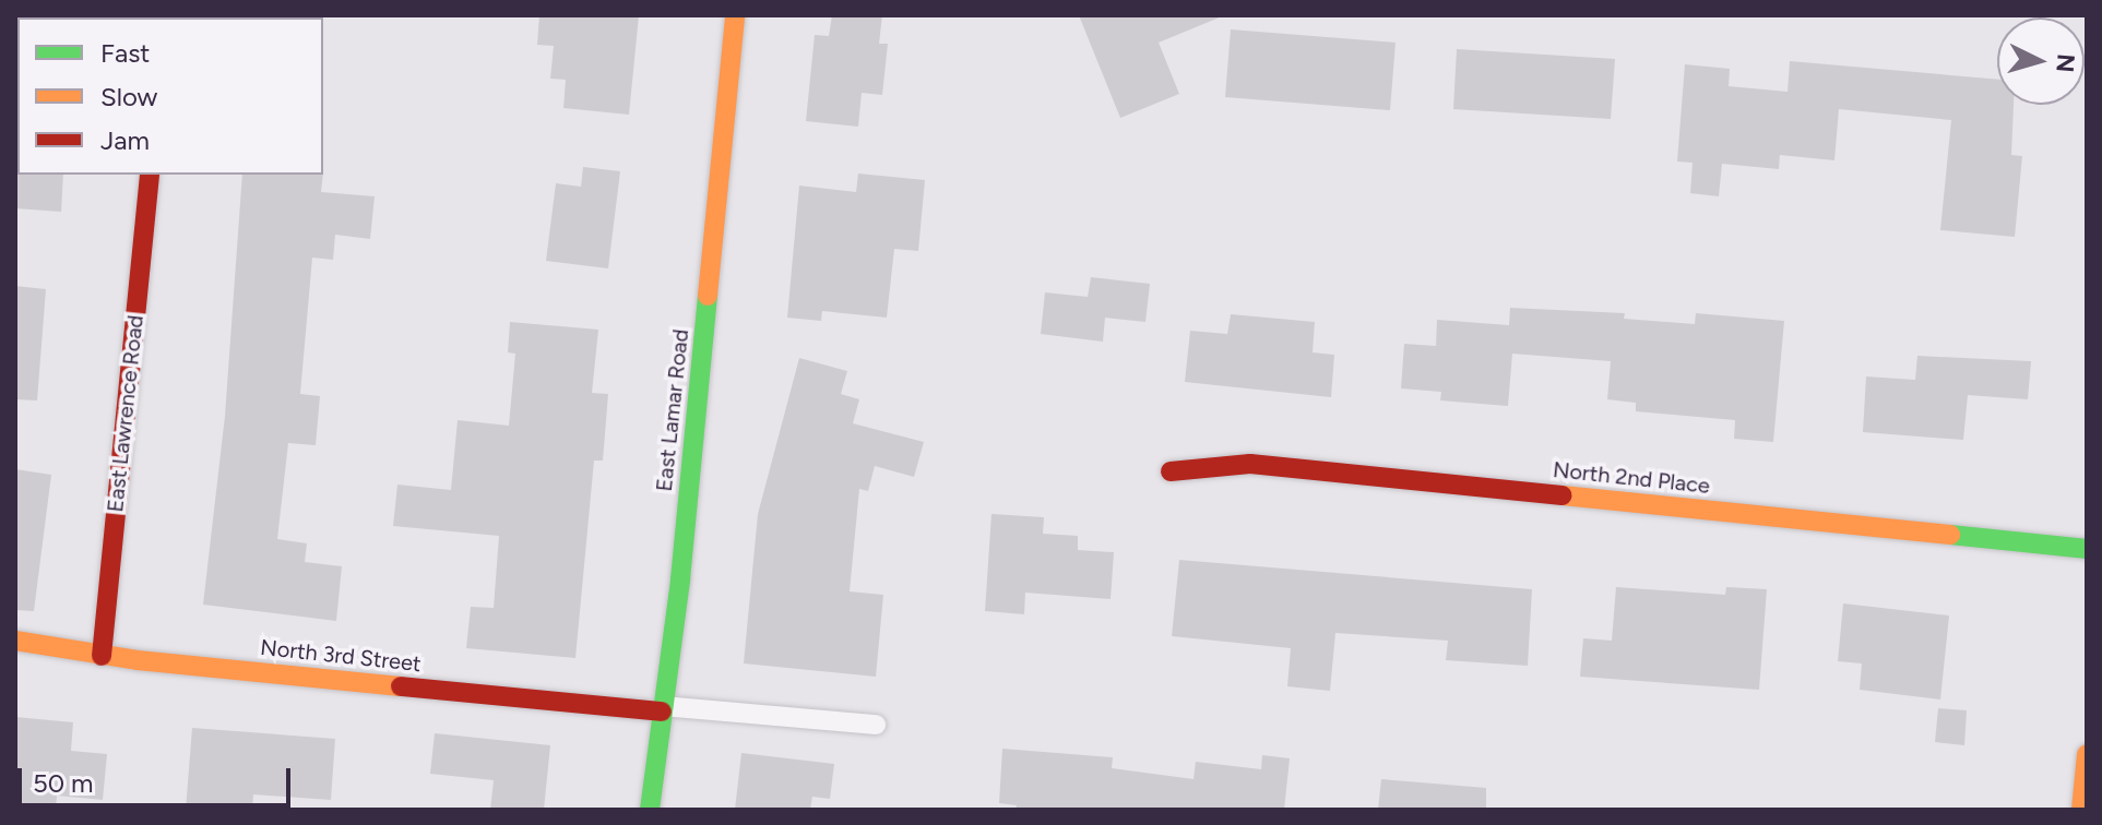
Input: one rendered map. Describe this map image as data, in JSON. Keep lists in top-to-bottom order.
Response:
{
  "streets": {
    "street": [
      "East Lamar Road",
      "East Lawrence Road",
      "North 2nd Place",
      "North 3rd Street"
    ]
  },
  "crossings": [
    ["East Lamar Road", "North 3rd Street"],
    ["East Lawrence Road", "North 3rd Street"]
  ],
  "legend": ["Fast", "Slow", "Jam"],
  "scale_bar": "50 m",
  "north": "right"
}
